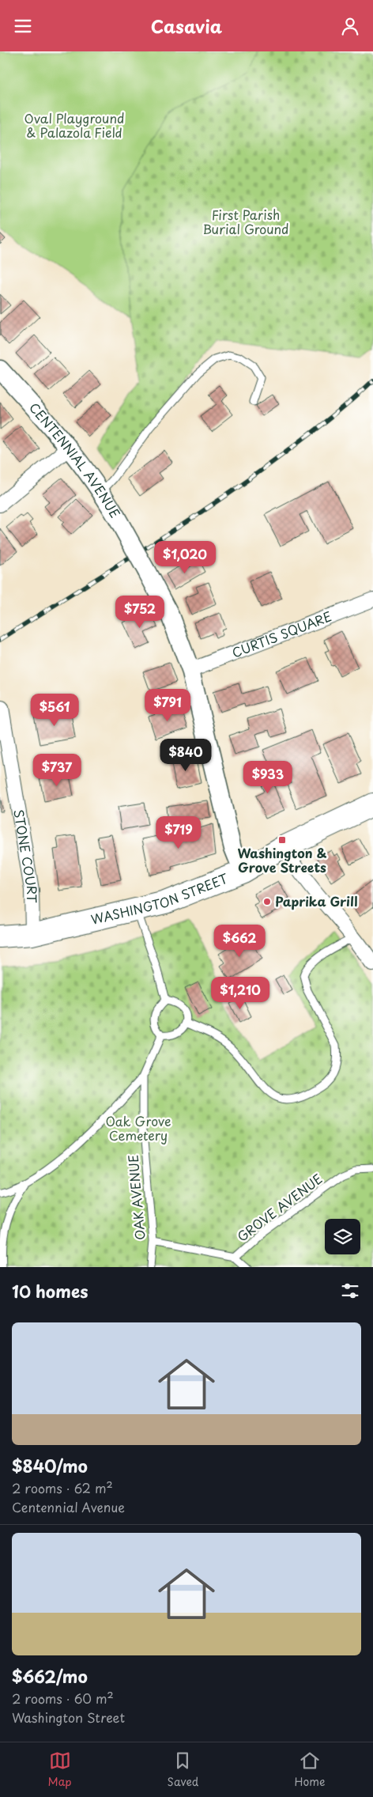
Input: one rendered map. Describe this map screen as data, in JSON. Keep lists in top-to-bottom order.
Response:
{
  "streets": {
    "main road": ["WASHINGTON STREET"],
    "street": ["CENTENNIAL AVENUE", "CURTIS SQUARE", "STONE COURT"],
    "lane": ["OAK AVENUE", "GROVE AVENUE"]
  },
  "crossings": [
    ["CENTENNIAL AVENUE", "CURTIS SQUARE"],
    ["CENTENNIAL AVENUE", "WASHINGTON STREET"],
    ["STONE COURT", "WASHINGTON STREET"],
    ["OAK AVENUE", "GROVE AVENUE"]
  ],
  "parks": ["Oval Playground & Palazola Field", "First Parish Burial Ground", "Oak Grove Cemetery"],
  "places": {
    "transit": ["Washington & Grove Streets"],
    "other": ["Paprika Grill"]
  },
  "page": {
    "header": "Casavia",
    "price": [
      "$1,020",
      "$752",
      "$791",
      "$561",
      "$840",
      "$737",
      "$933",
      "$719",
      "$662",
      "$1,210"
    ],
    "heading": "10 homes",
    "list": [
      {
        "name": "$840/mo",
        "note": "2 rooms · 62 m² · Centennial Avenue"
      },
      {
        "name": "$662/mo",
        "note": "2 rooms · 60 m² · Washington Street"
      }
    ],
    "tabs": ["Map", "Saved", "Home"]
  }
}
